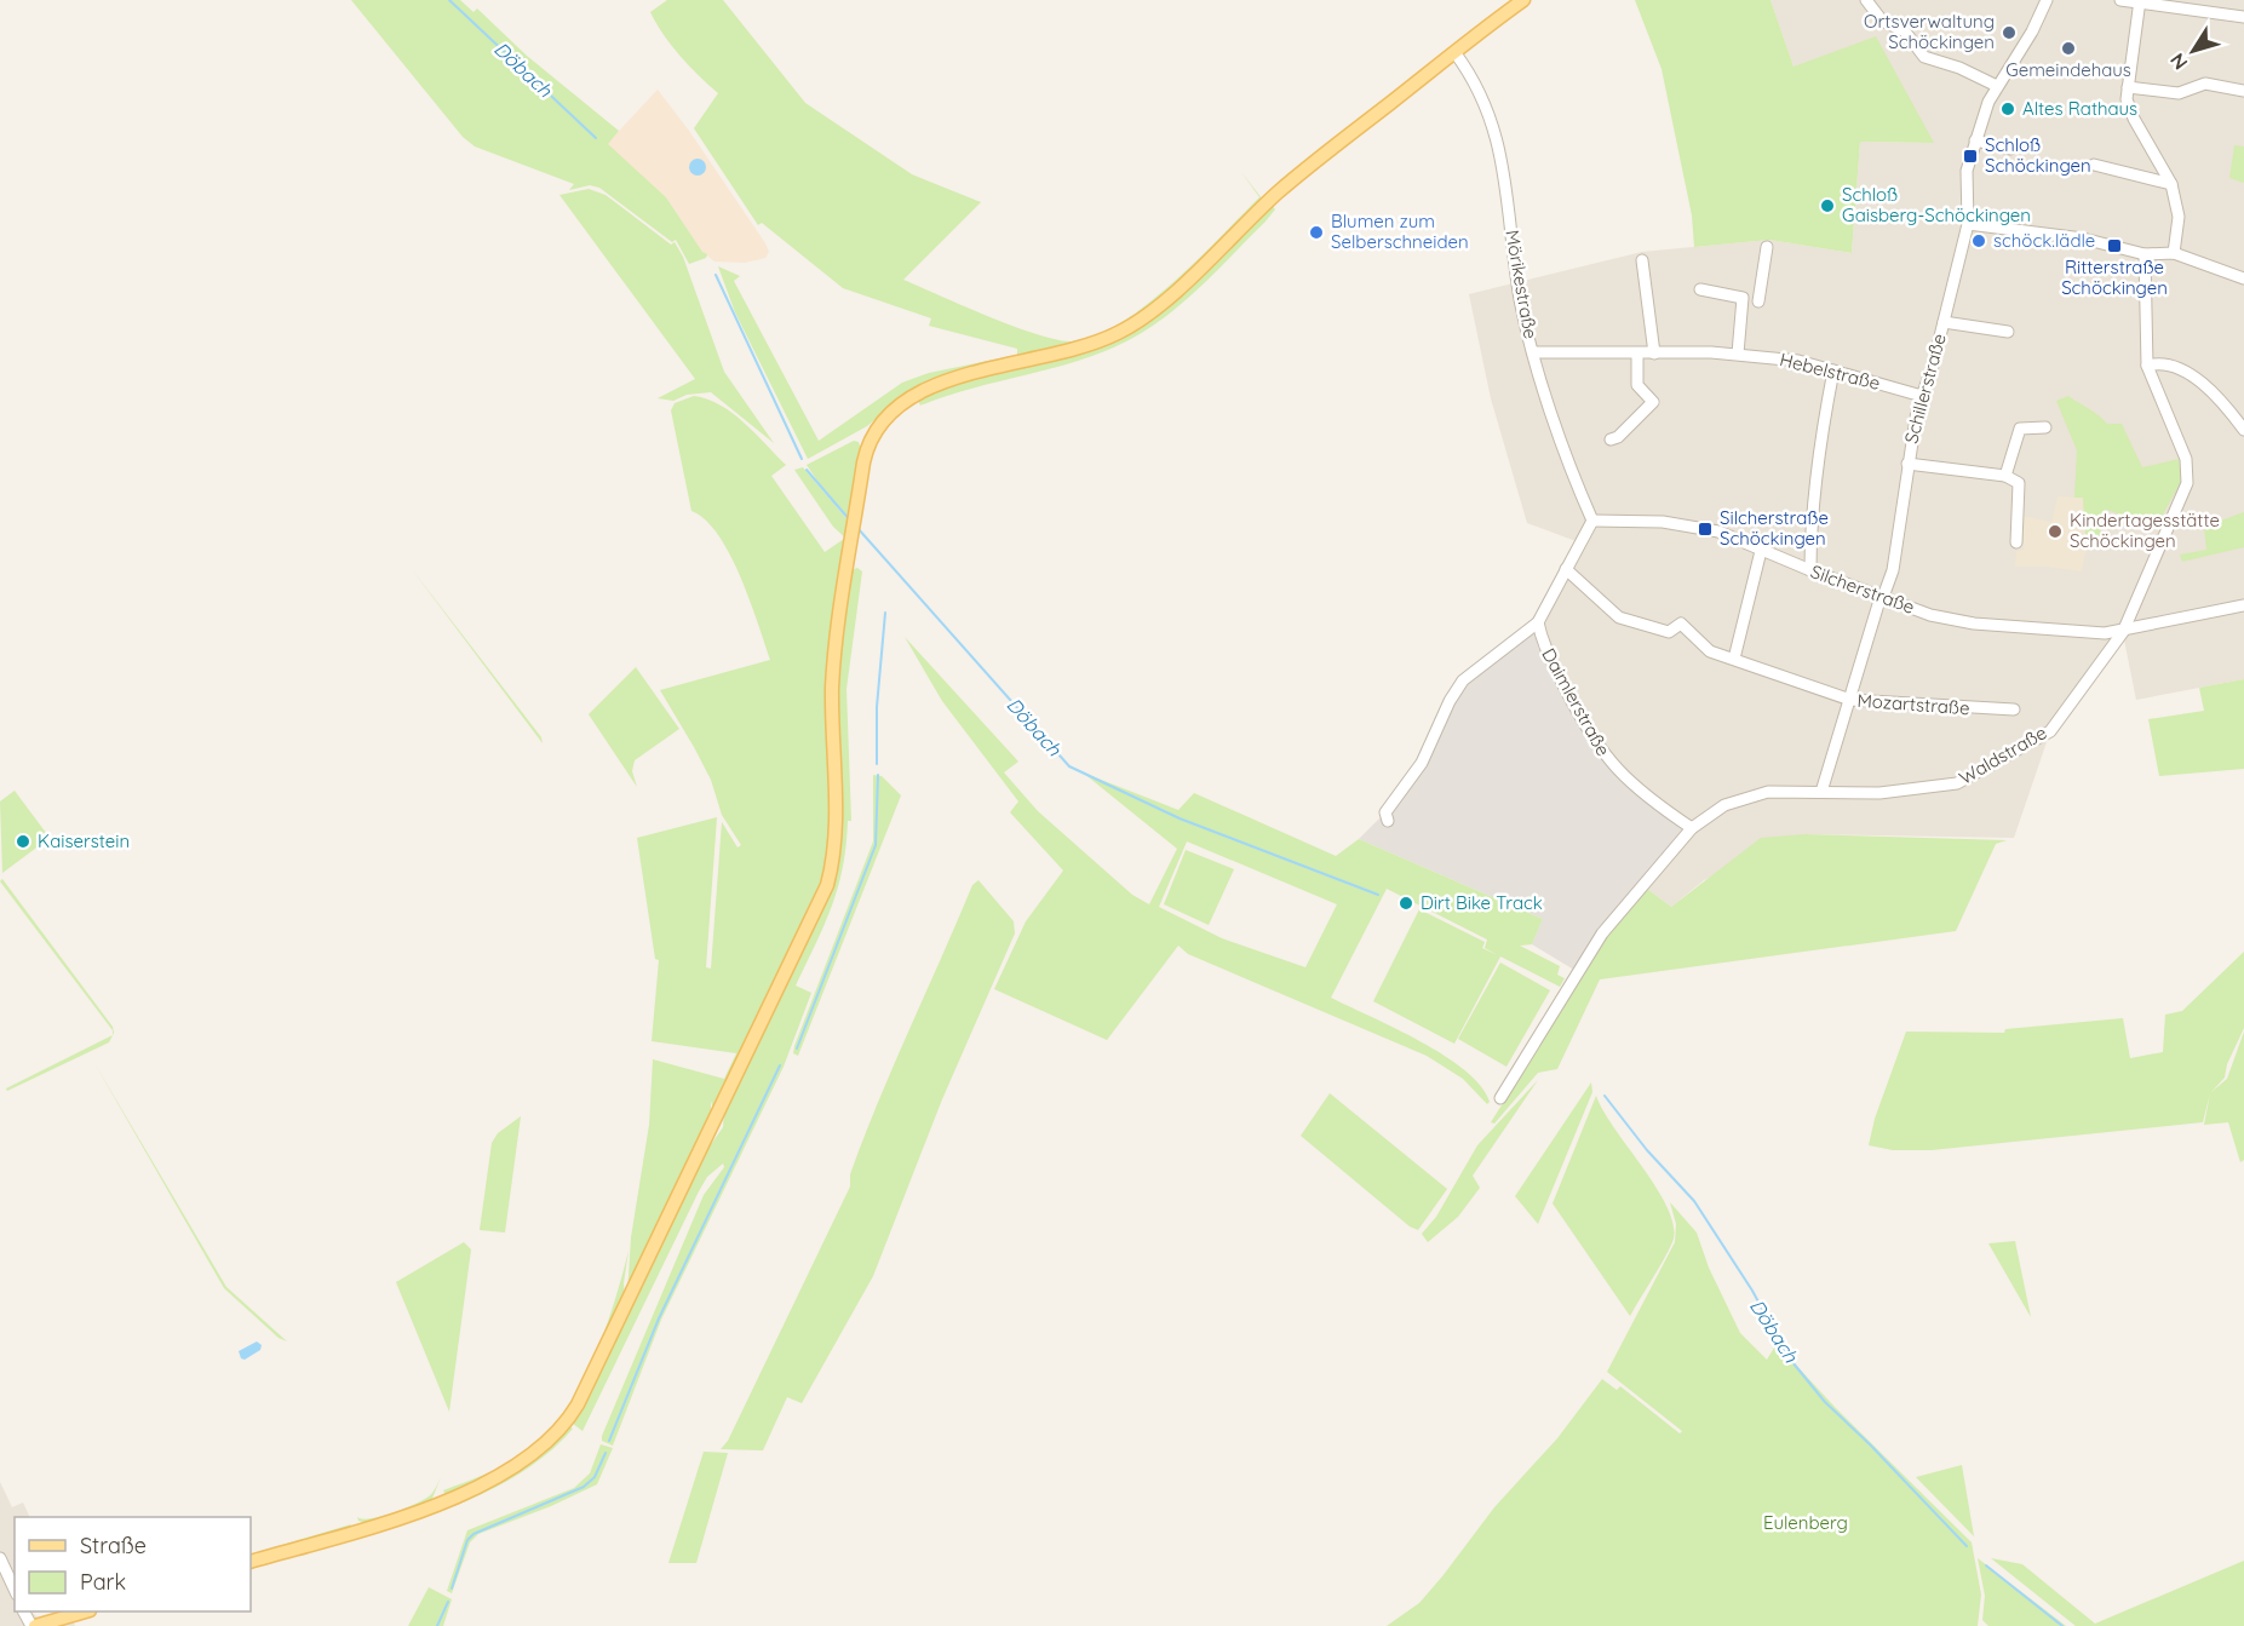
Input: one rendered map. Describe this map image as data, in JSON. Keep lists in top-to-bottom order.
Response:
{
  "streets": {
    "street": [
      "Mörikestraße",
      "Hebelstraße",
      "Schillerstraße",
      "Silcherstraße",
      "Daimlerstraße",
      "Mozartstraße",
      "Waldstraße"
    ]
  },
  "crossings": [
    ["Mörikestraße", "Hebelstraße"],
    ["Mörikestraße", "Silcherstraße"],
    ["Hebelstraße", "Schillerstraße"],
    ["Schillerstraße", "Silcherstraße"],
    ["Schillerstraße", "Mozartstraße"],
    ["Schillerstraße", "Waldstraße"],
    ["Silcherstraße", "Waldstraße"],
    ["Daimlerstraße", "Waldstraße"]
  ],
  "water": ["Döbach"],
  "parks": ["Eulenberg"],
  "places": {
    "other": [
      "Ortsverwaltung Schöckingen",
      "Gemeindehaus",
      "Altes Rathaus",
      "Schloß Gaisberg-Schöckingen",
      "Blumen zum Selberschneiden",
      "schöck.lädle",
      "Kindertagesstätte Schöckingen",
      "Kaiserstein",
      "Dirt Bike Track"
    ],
    "transit": ["Schloß Schöckingen", "Ritterstraße Schöckingen", "Silcherstraße Schöckingen"]
  },
  "legend": ["Straße", "Park"],
  "north": "bottom left"
}
